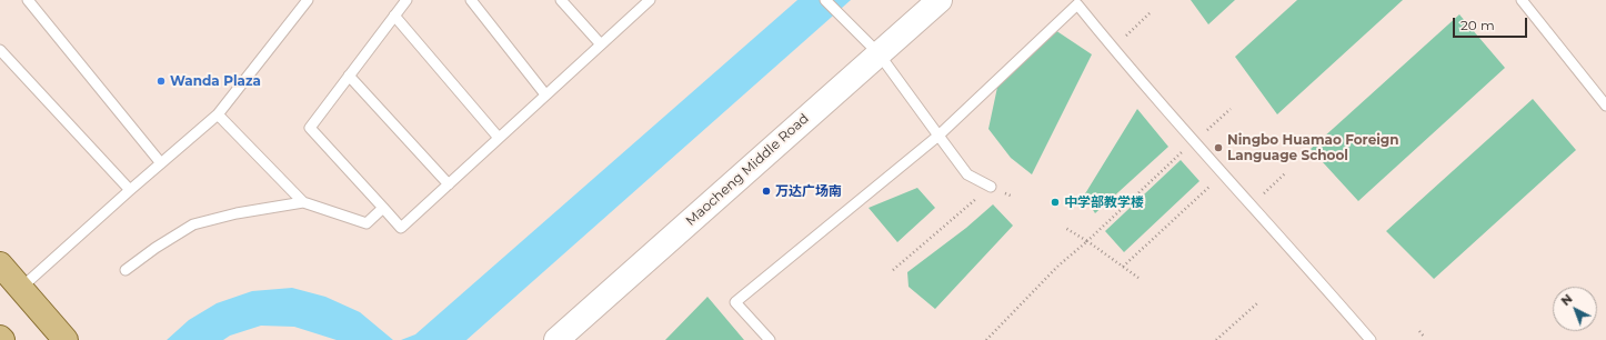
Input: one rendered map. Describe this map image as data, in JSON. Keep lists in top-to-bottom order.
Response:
{
  "streets": {
    "main road": ["Maocheng Middle Road"]
  },
  "places": [
    "Wanda Plaza",
    "Ningbo Huamao Foreign Language School",
    "万达广场南",
    "中学部教学楼"
  ],
  "scale_bar": "20 m",
  "north": "top left"
}
